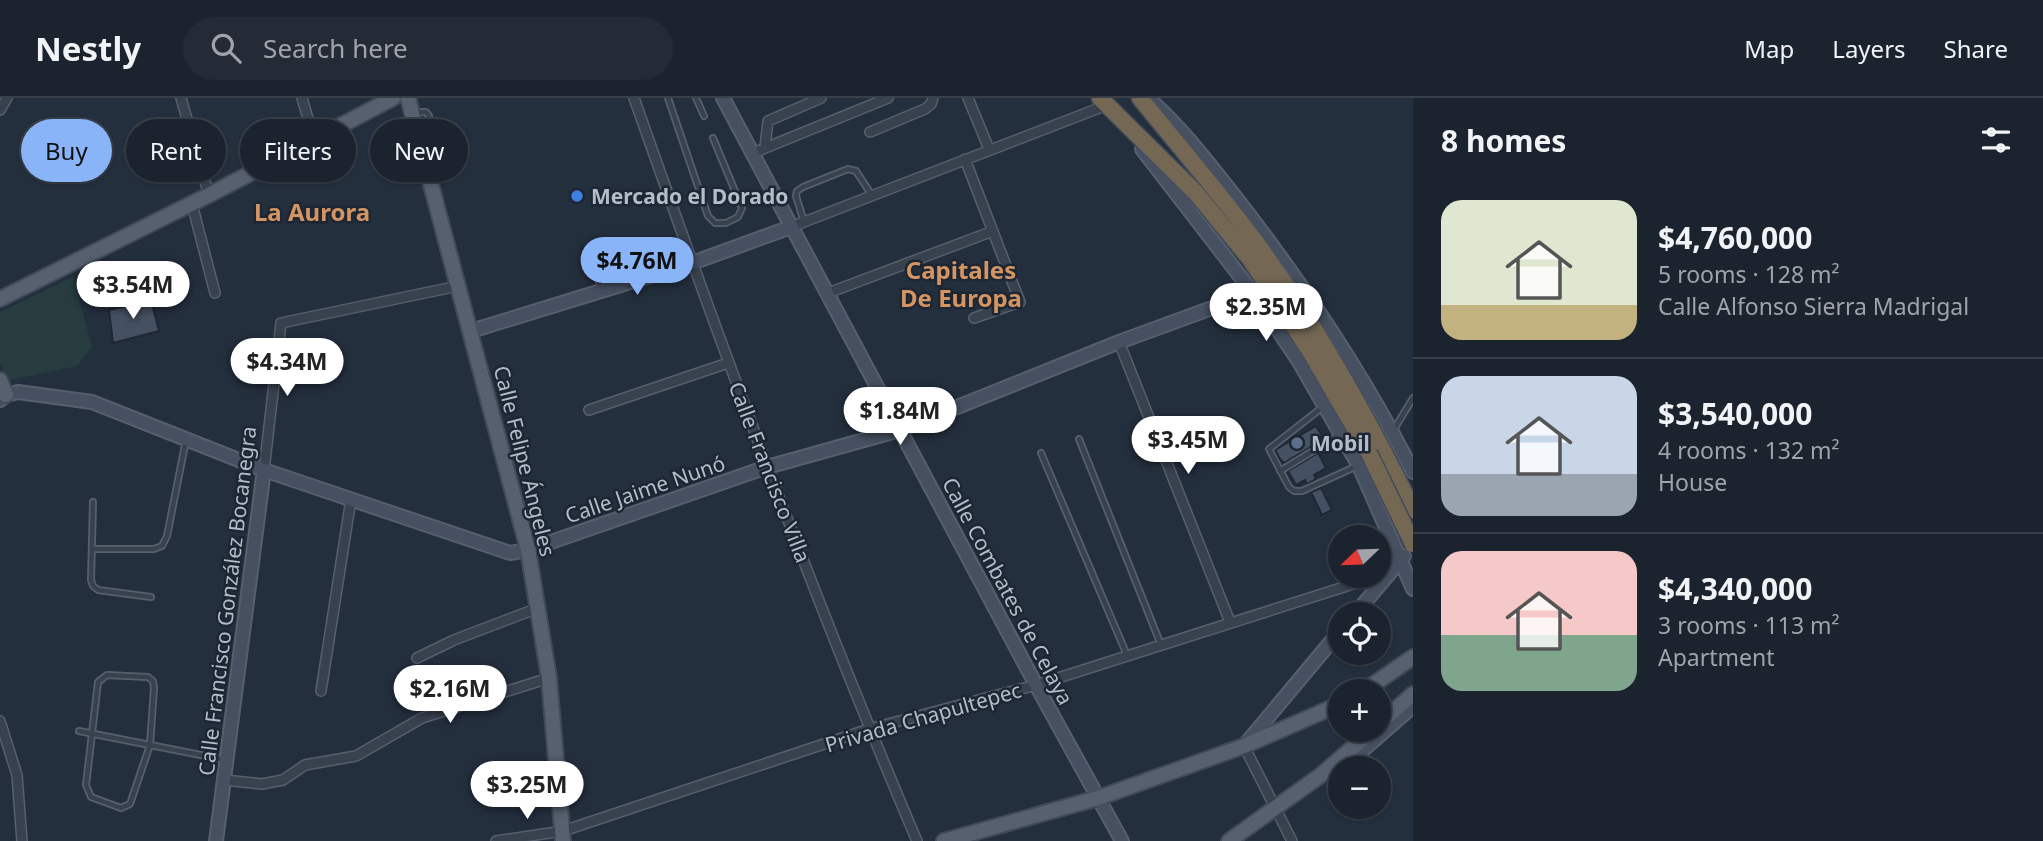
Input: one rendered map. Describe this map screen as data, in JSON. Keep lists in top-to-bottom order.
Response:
{
  "streets": {
    "main road": [
      "Calle Felipe Ángeles",
      "Calle Jaime Nunó",
      "Calle Combates de Celaya",
      "Calle Francisco González Bocanegra"
    ],
    "street": ["Calle Francisco Villa", "Privada Chapultepec"]
  },
  "crossings": [
    ["Calle Felipe Ángeles", "Calle Jaime Nunó"],
    ["Calle Felipe Ángeles", "Calle Francisco González Bocanegra"],
    ["Calle Felipe Ángeles", "Privada Chapultepec"],
    ["Calle Francisco Villa", "Calle Jaime Nunó"],
    ["Calle Francisco Villa", "Privada Chapultepec"],
    ["Calle Jaime Nunó", "Calle Combates de Celaya"],
    ["Calle Jaime Nunó", "Calle Francisco González Bocanegra"],
    ["Calle Combates de Celaya", "Privada Chapultepec"]
  ],
  "districts": ["La Aurora", "Capitales De Europa"],
  "places": ["Mercado el Dorado", "Mobil"],
  "north": "bottom left",
  "page": {
    "header": "Nestly",
    "search": "Search here",
    "nav": ["Map", "Layers", "Share"],
    "heading": "8 homes",
    "chip": [
      "Buy",
      "Rent",
      "Filters",
      "New"
    ],
    "list": [
      {
        "name": "$4,760,000",
        "note": "5 rooms · 128 m² · Calle Alfonso Sierra Madrigal"
      },
      {
        "name": "$3,540,000",
        "note": "4 rooms · 132 m² · House"
      },
      {
        "name": "$4,340,000",
        "note": "3 rooms · 113 m² · Apartment"
      }
    ],
    "price": [
      "$4.76M",
      "$3.54M",
      "$2.35M",
      "$4.34M",
      "$1.84M",
      "$3.45M",
      "$2.16M",
      "$3.25M"
    ],
    "map_buttons": ["+", "−"]
  }
}
